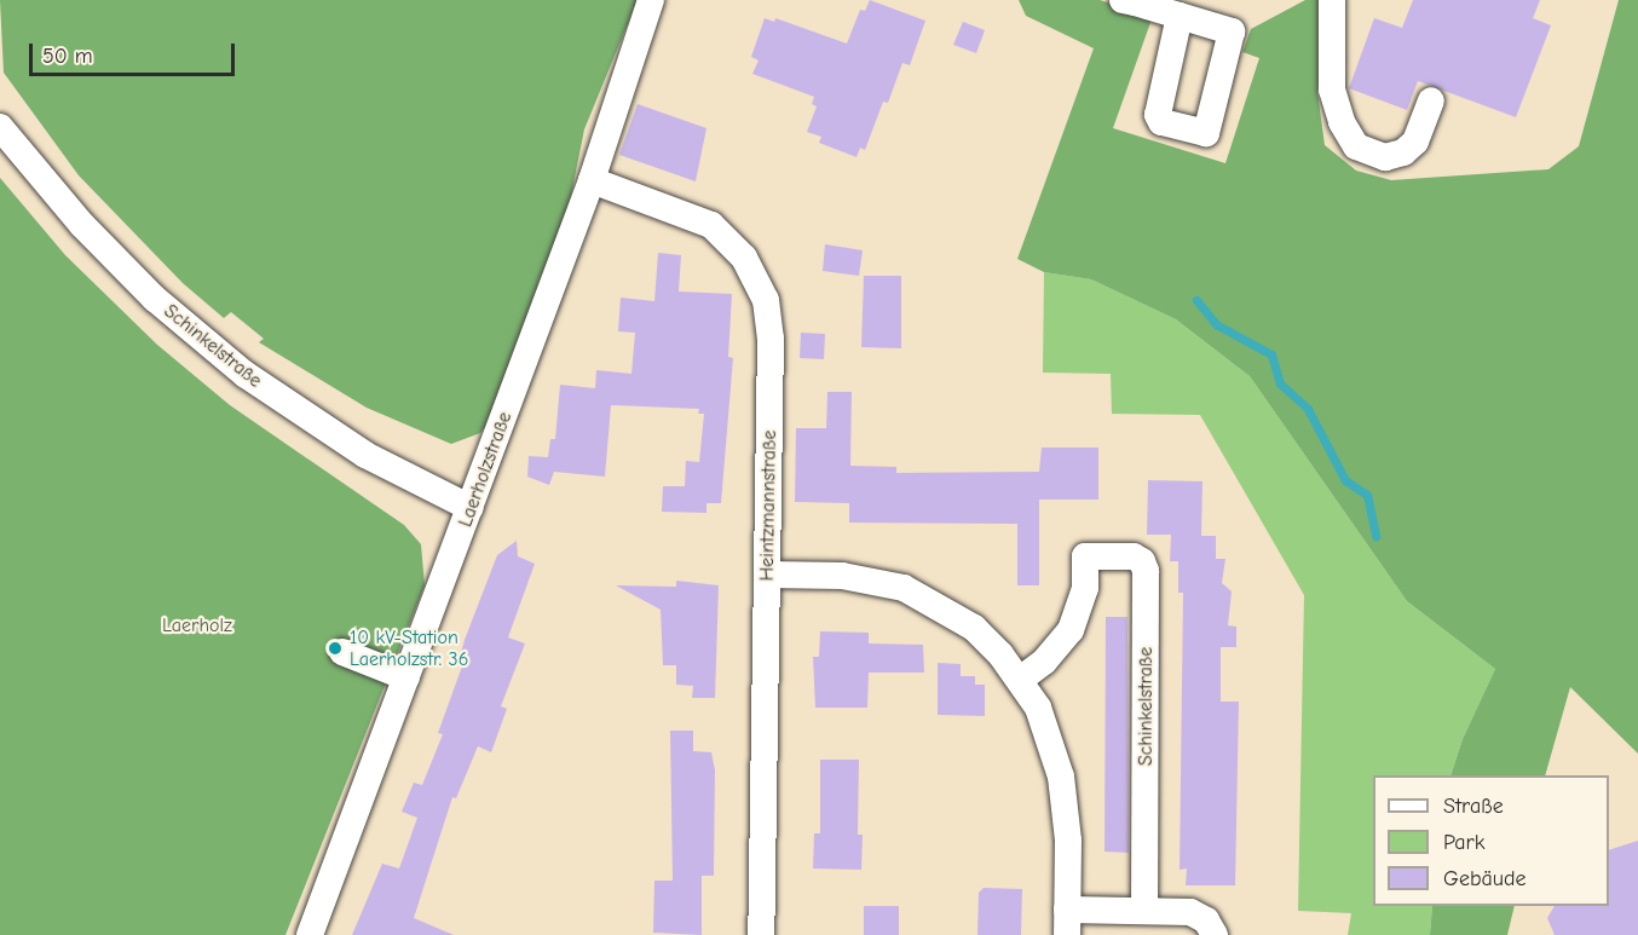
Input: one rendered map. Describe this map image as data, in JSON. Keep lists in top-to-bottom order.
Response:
{
  "streets": {
    "street": ["Schinkelstraße", "Laerholzstraße", "Heintzmannstraße"]
  },
  "crossings": [
    ["Schinkelstraße", "Laerholzstraße"],
    ["Laerholzstraße", "Heintzmannstraße"]
  ],
  "parks": ["Laerholz"],
  "places": ["10 kV-Station Laerholzstr. 36"],
  "legend": ["Straße", "Park", "Gebäude"],
  "scale_bar": "50 m"
}
